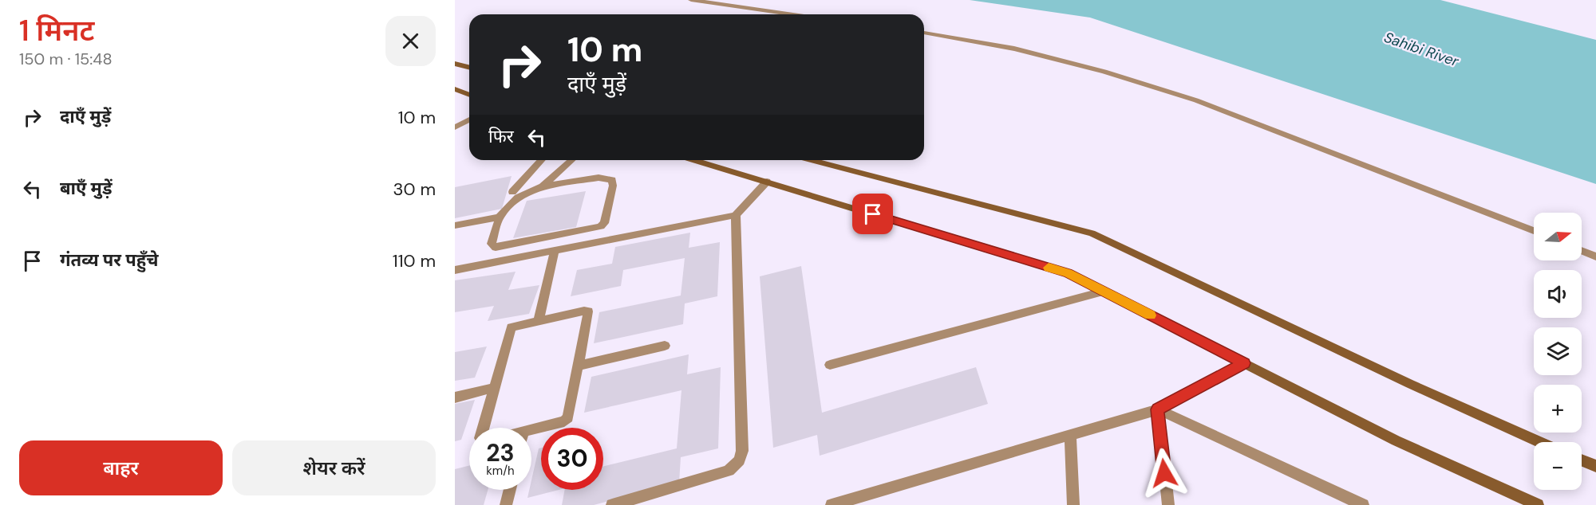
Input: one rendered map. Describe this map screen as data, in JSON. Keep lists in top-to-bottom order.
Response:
{
  "water": ["Sahibi River"],
  "north": "right",
  "page": {
    "heading": ["1 मिनट", "150 m · 15:48"],
    "turn": ["10 m", "दाएँ मुड़ें"],
    "list": [
      {
        "name": "दाएँ मुड़ें",
        "value": "10 m"
      },
      {
        "name": "बाएँ मुड़ें",
        "value": "30 m"
      },
      {
        "name": "गंतव्य पर पहुँचे",
        "value": "110 m"
      }
    ],
    "then": "फिर",
    "map_buttons": ["+", "−"],
    "speed": "23 km/h",
    "limit": "30",
    "buttons": ["बाहर", "शेयर करें"]
  }
}
